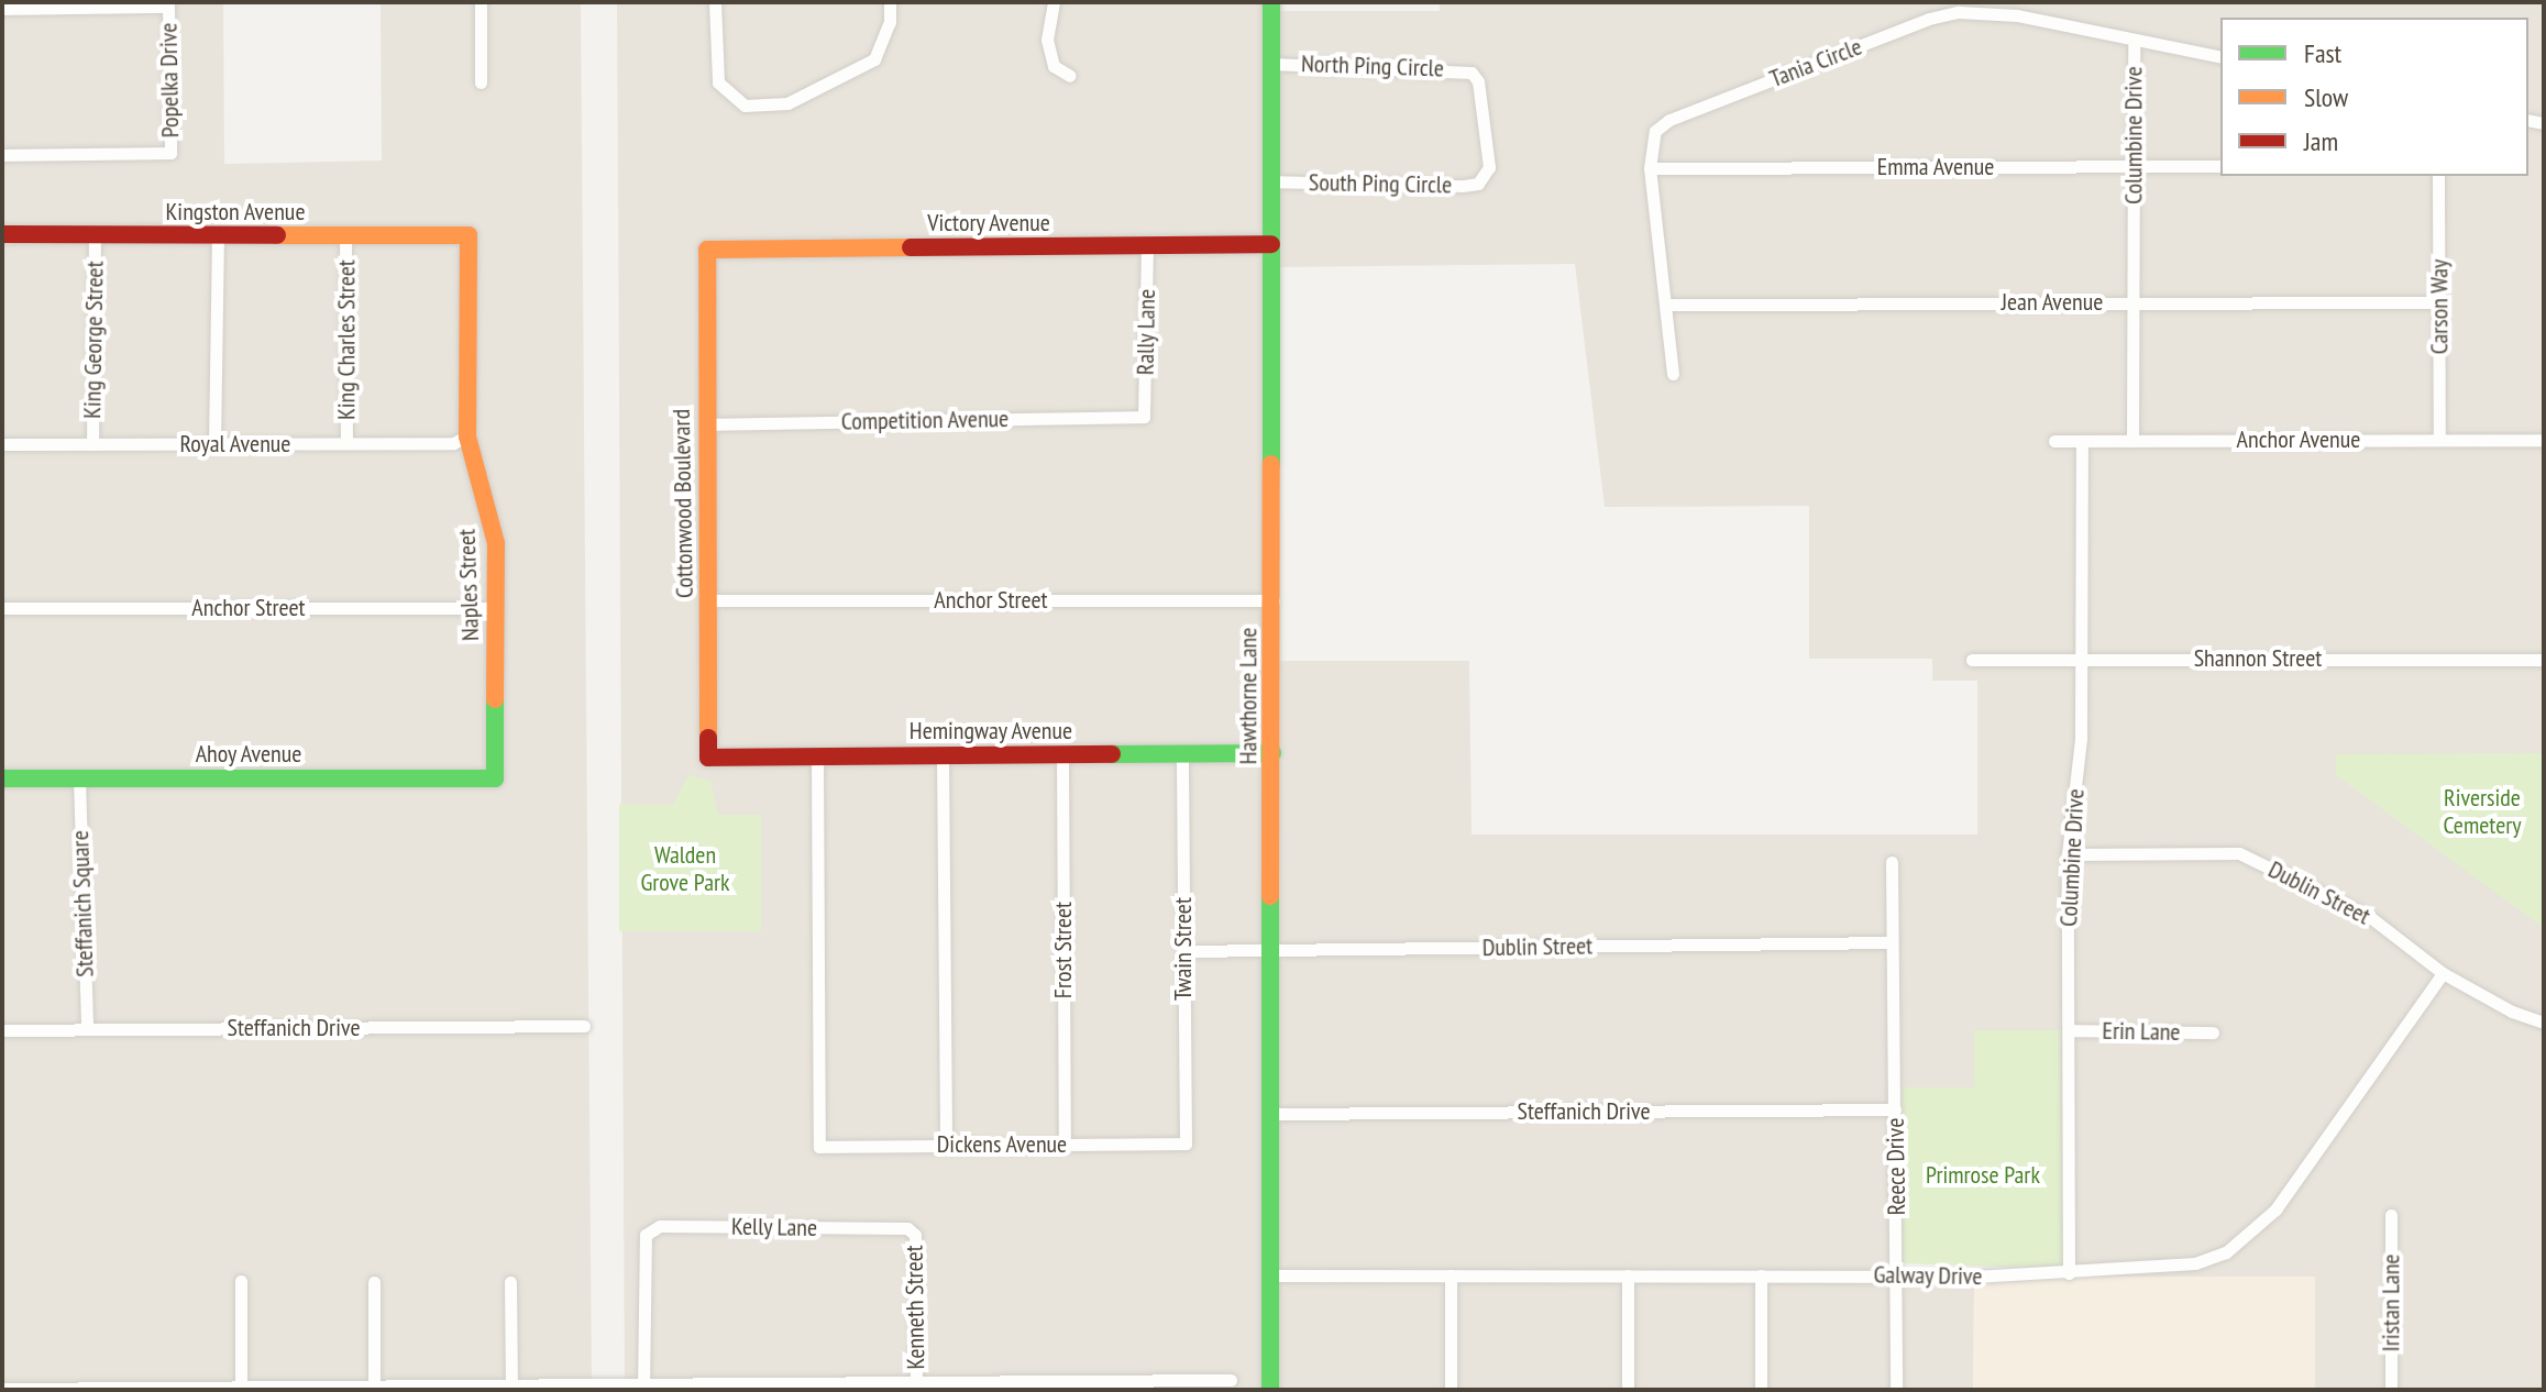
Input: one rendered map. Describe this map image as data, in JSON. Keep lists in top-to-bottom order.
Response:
{
  "streets": {
    "street": [
      "Tania Circle",
      "North Ping Circle",
      "Popelka Drive",
      "Columbine Drive",
      "Emma Avenue",
      "South Ping Circle",
      "Kingston Avenue",
      "Victory Avenue",
      "Jean Avenue",
      "Carson Way",
      "Rally Lane",
      "King George Street",
      "King Charles Street",
      "Competition Avenue",
      "Anchor Avenue",
      "Royal Avenue",
      "Cottonwood Boulevard",
      "Naples Street",
      "Anchor Street",
      "Shannon Street",
      "Hawthorne Lane",
      "Hemingway Avenue",
      "Ahoy Avenue",
      "Dublin Street",
      "Steffanich Square",
      "Twain Street",
      "Frost Street",
      "Steffanich Drive",
      "Erin Lane",
      "Dickens Avenue",
      "Reece Drive",
      "Kelly Lane",
      "Galway Drive",
      "Iristan Lane",
      "Kenneth Street"
    ]
  },
  "crossings": [
    ["Tania Circle", "Columbine Drive"],
    ["Tania Circle", "Emma Avenue"],
    ["Tania Circle", "Jean Avenue"],
    ["North Ping Circle", "South Ping Circle"],
    ["North Ping Circle", "Hawthorne Lane"],
    ["Columbine Drive", "Emma Avenue"],
    ["Columbine Drive", "Jean Avenue"],
    ["Columbine Drive", "Anchor Avenue"],
    ["Columbine Drive", "Shannon Street"],
    ["Columbine Drive", "Dublin Street"],
    ["Columbine Drive", "Erin Lane"],
    ["Columbine Drive", "Galway Drive"],
    ["South Ping Circle", "Hawthorne Lane"],
    ["Kingston Avenue", "King George Street"],
    ["Kingston Avenue", "King Charles Street"],
    ["Kingston Avenue", "Naples Street"],
    ["Victory Avenue", "Rally Lane"],
    ["Victory Avenue", "Cottonwood Boulevard"],
    ["Victory Avenue", "Hawthorne Lane"],
    ["Jean Avenue", "Carson Way"],
    ["Carson Way", "Anchor Avenue"],
    ["Rally Lane", "Competition Avenue"],
    ["King George Street", "Royal Avenue"],
    ["King Charles Street", "Royal Avenue"],
    ["Competition Avenue", "Cottonwood Boulevard"],
    ["Royal Avenue", "Naples Street"],
    ["Cottonwood Boulevard", "Anchor Street"],
    ["Cottonwood Boulevard", "Hemingway Avenue"],
    ["Naples Street", "Anchor Street"],
    ["Naples Street", "Ahoy Avenue"],
    ["Anchor Street", "Hawthorne Lane"],
    ["Hawthorne Lane", "Hemingway Avenue"],
    ["Hawthorne Lane", "Dublin Street"],
    ["Hawthorne Lane", "Steffanich Drive"],
    ["Hawthorne Lane", "Galway Drive"],
    ["Hemingway Avenue", "Twain Street"],
    ["Hemingway Avenue", "Frost Street"],
    ["Hemingway Avenue", "Dickens Avenue"],
    ["Ahoy Avenue", "Steffanich Square"],
    ["Dublin Street", "Twain Street"],
    ["Dublin Street", "Reece Drive"],
    ["Dublin Street", "Galway Drive"],
    ["Steffanich Square", "Steffanich Drive"],
    ["Twain Street", "Dickens Avenue"],
    ["Frost Street", "Dickens Avenue"],
    ["Steffanich Drive", "Reece Drive"],
    ["Reece Drive", "Galway Drive"],
    ["Kelly Lane", "Kenneth Street"]
  ],
  "parks": ["Riverside Cemetery", "Walden Grove Park", "Primrose Park"],
  "legend": ["Fast", "Slow", "Jam"]
}
